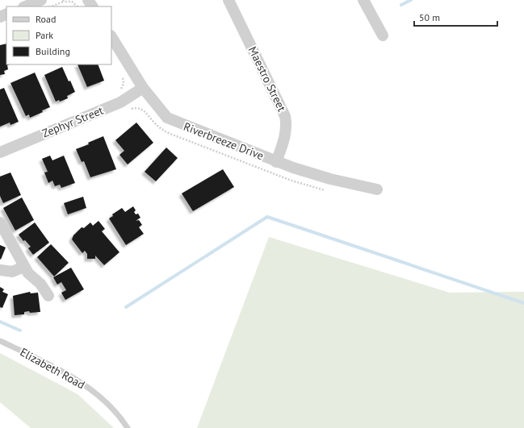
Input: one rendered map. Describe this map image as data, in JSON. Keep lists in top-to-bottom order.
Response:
{
  "streets": {
    "street": ["Maestro Street", "Zephyr Street", "Riverbreeze Drive"],
    "lane": ["Elizabeth Road"]
  },
  "crossings": [
    ["Maestro Street", "Riverbreeze Drive"],
    ["Zephyr Street", "Riverbreeze Drive"]
  ],
  "legend": ["Road", "Park", "Building"],
  "scale_bar": "50 m"
}
